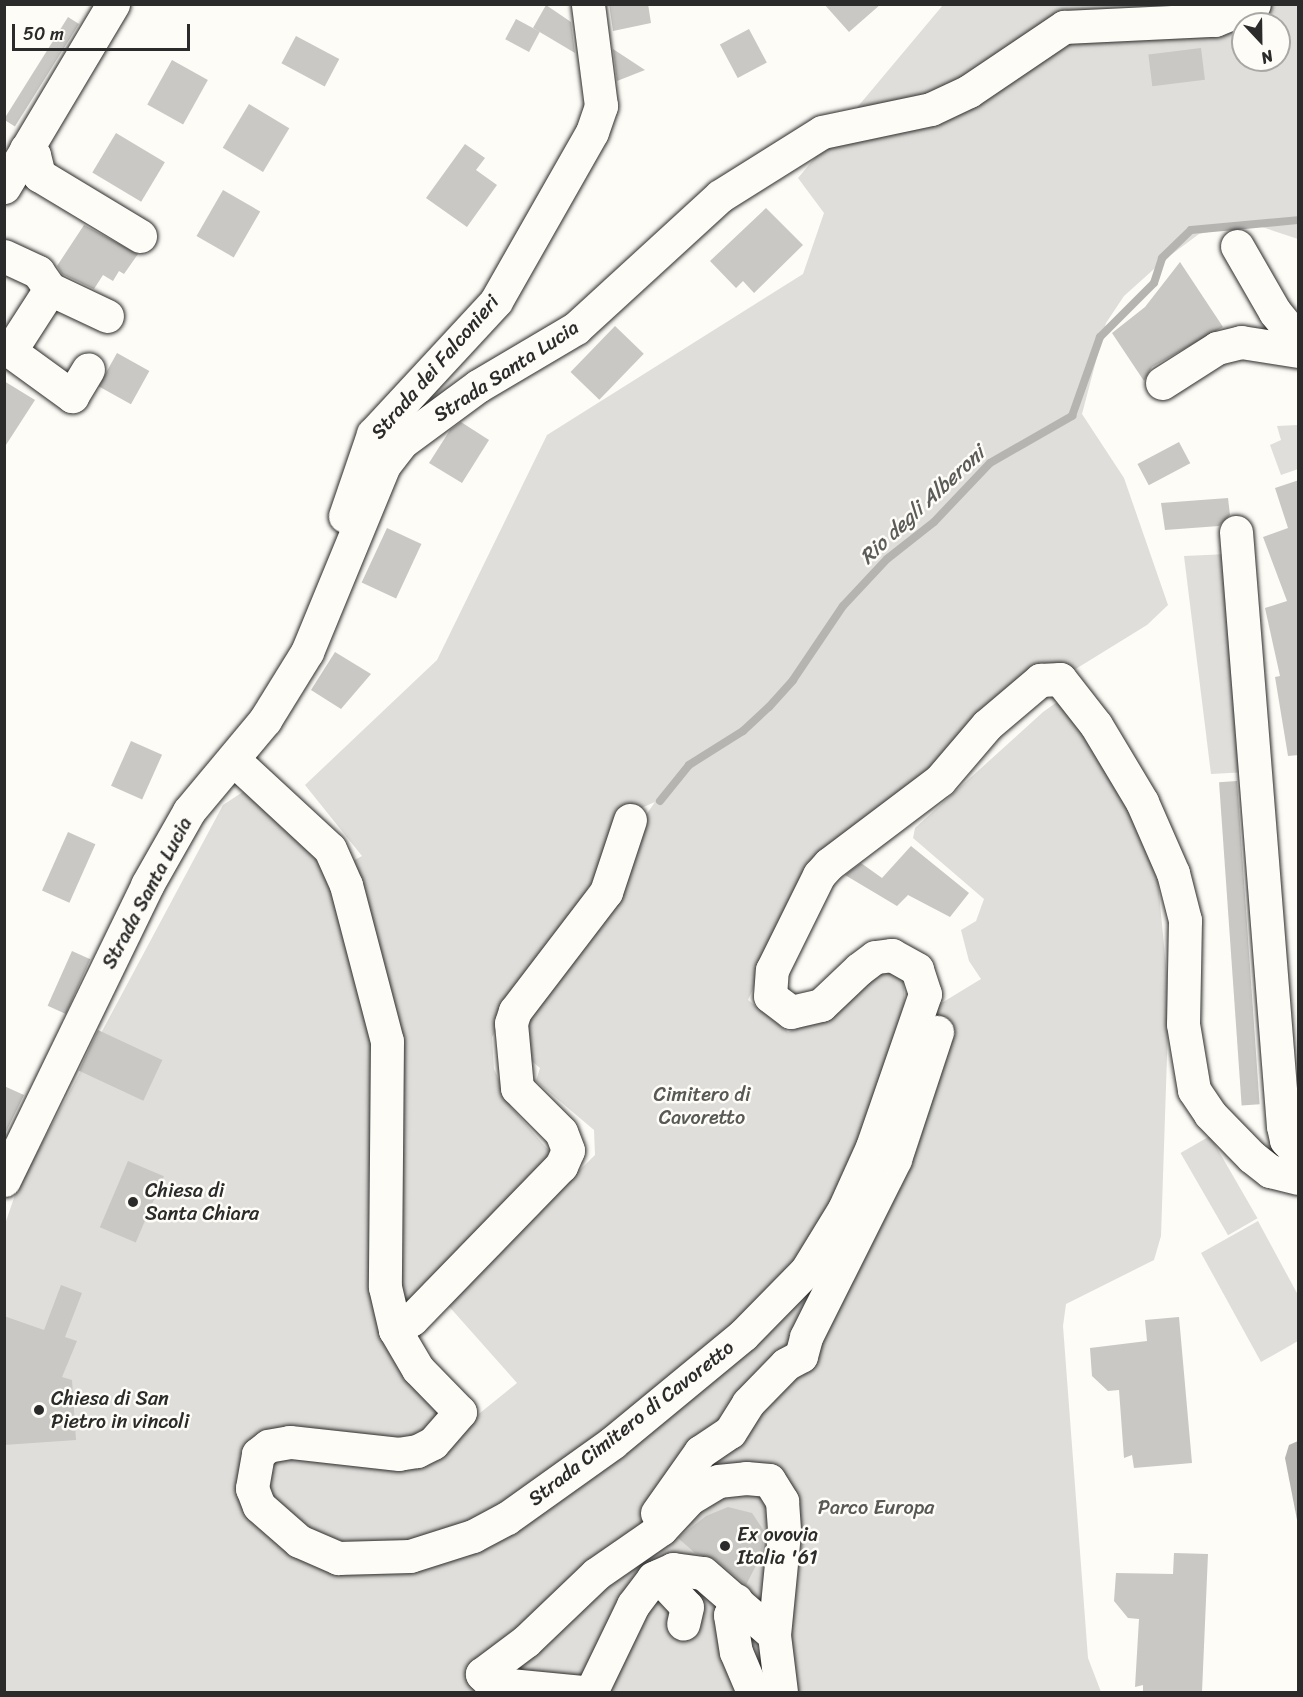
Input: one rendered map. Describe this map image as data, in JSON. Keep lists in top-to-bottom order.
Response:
{
  "streets": {
    "street": ["Strada dei Falconieri", "Strada Santa Lucia", "Strada Cimitero di Cavoretto"]
  },
  "crossings": [
    ["Strada dei Falconieri", "Strada Santa Lucia"],
    ["Strada Santa Lucia", "Strada Cimitero di Cavoretto"]
  ],
  "water": ["Rio degli Alberoni"],
  "parks": ["Cimitero di Cavoretto", "Parco Europa"],
  "places": ["Chiesa di Santa Chiara", "Chiesa di San Pietro in vincoli", "Ex ovovia Italia '61"],
  "scale_bar": "50 m",
  "north": "bottom"
}
